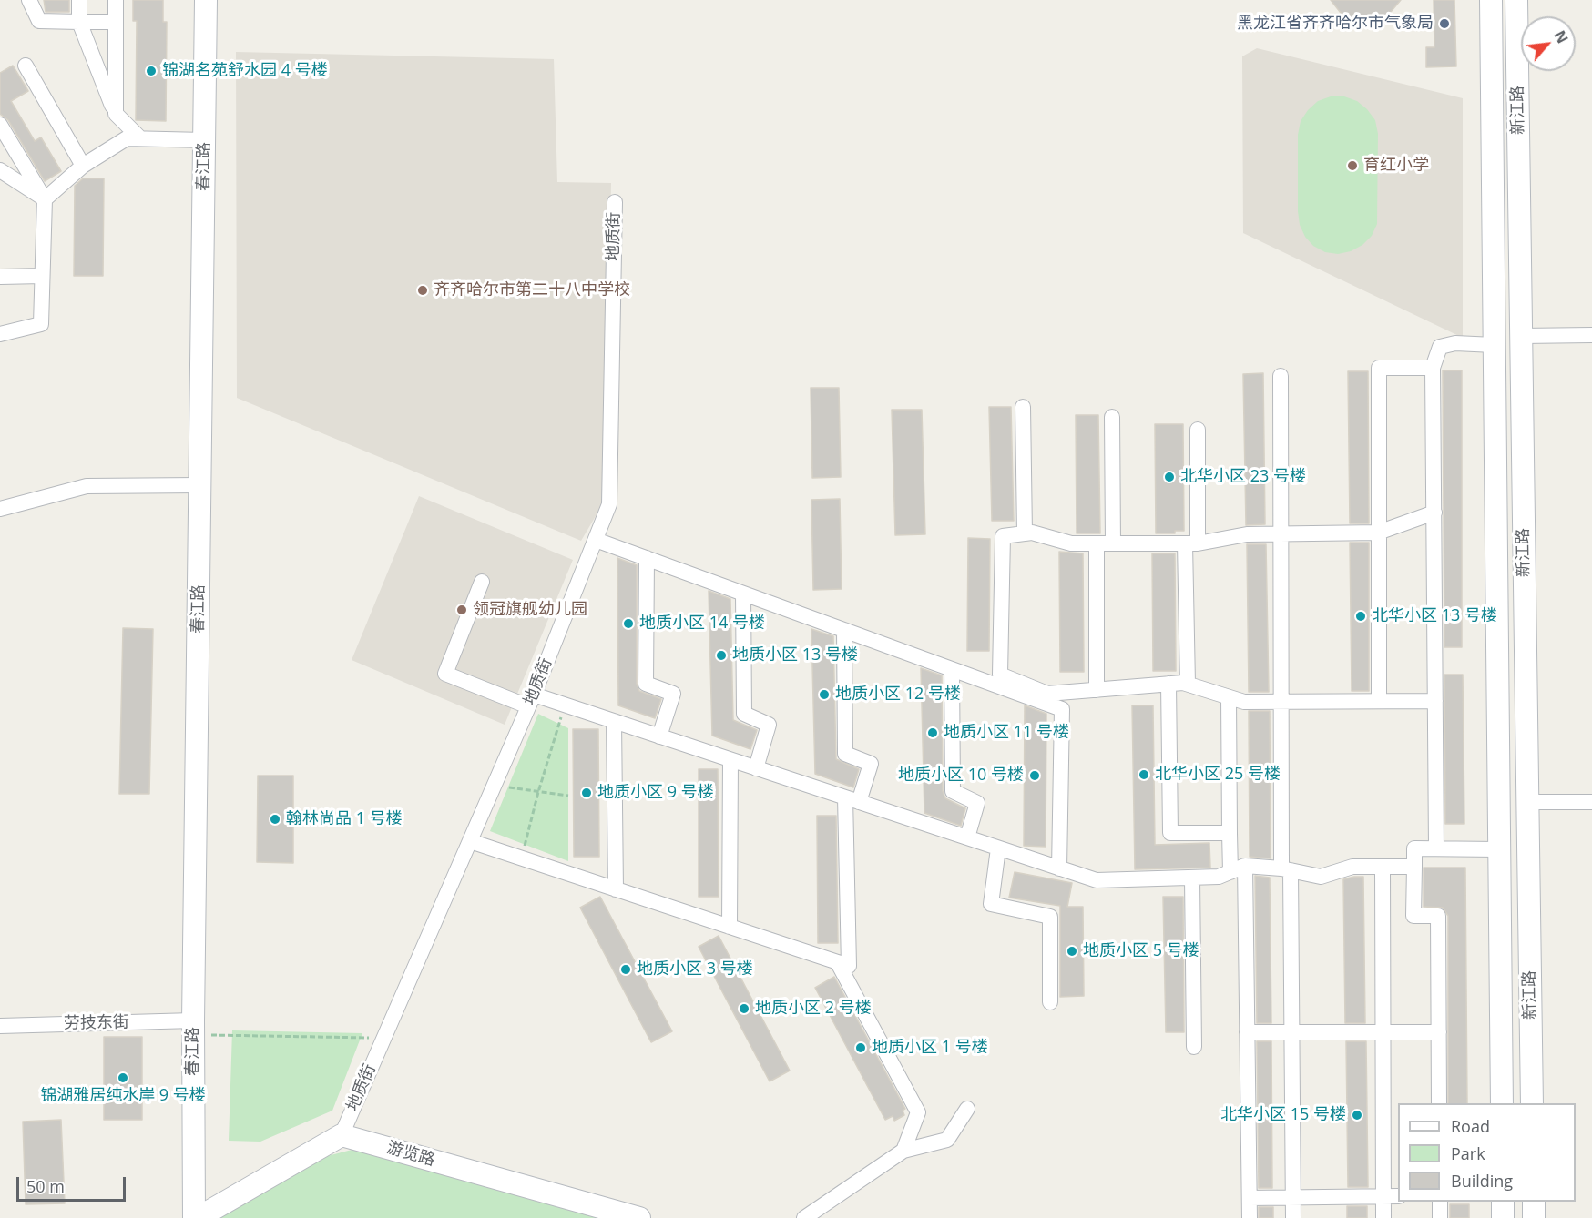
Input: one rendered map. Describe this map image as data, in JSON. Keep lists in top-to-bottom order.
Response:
{
  "streets": {
    "main road": ["新江路", "春江路", "游览路"],
    "street": ["地质街", "劳技东街"]
  },
  "crossings": [
    ["春江路", "劳技东街"],
    ["地质街", "游览路"]
  ],
  "places": [
    "黑龙江省齐齐哈尔市气象局",
    "锦湖名苑舒水园 4 号楼",
    "育红小学",
    "齐齐哈尔市第二十八中学校",
    "北华小区 23 号楼",
    "领冠旗舰幼儿园",
    "北华小区 13 号楼",
    "地质小区 14 号楼",
    "地质小区 13 号楼",
    "地质小区 12 号楼",
    "地质小区 11 号楼",
    "北华小区 25 号楼",
    "地质小区 10 号楼",
    "地质小区 9 号楼",
    "翰林尚品 1 号楼",
    "地质小区 5 号楼",
    "地质小区 3 号楼",
    "地质小区 2 号楼",
    "地质小区 1 号楼",
    "锦湖雅居纯水岸 9 号楼",
    "北华小区 15 号楼"
  ],
  "legend": ["Road", "Park", "Building"],
  "scale_bar": "50 m",
  "north": "top right"
}
